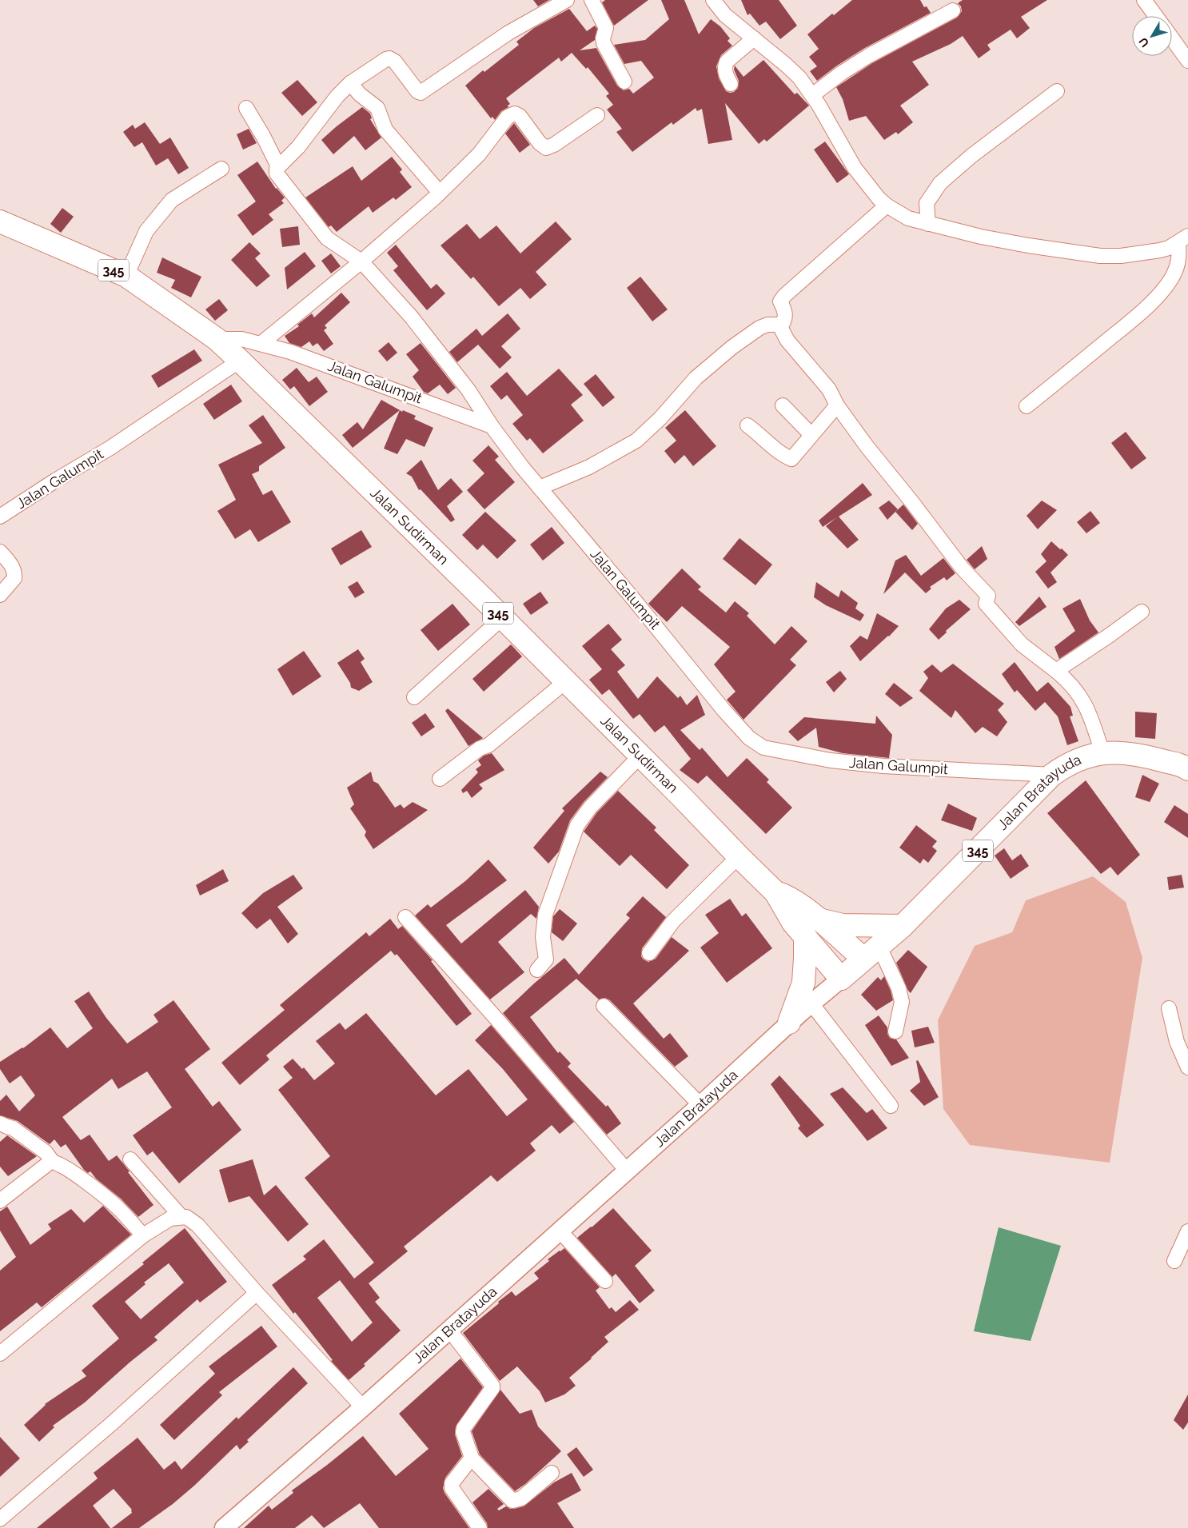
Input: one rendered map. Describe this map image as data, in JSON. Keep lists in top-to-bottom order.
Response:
{
  "streets": {
    "main road": ["345", "Jalan Sudirman", "Jalan Bratayuda"],
    "street": ["Jalan Galumpit"]
  },
  "crossings": [
    ["345", "Jalan Sudirman"],
    ["345", "Jalan Bratayuda"],
    ["Jalan Galumpit", "Jalan Sudirman"],
    ["Jalan Galumpit", "Jalan Bratayuda"]
  ],
  "north": "bottom left"
}
